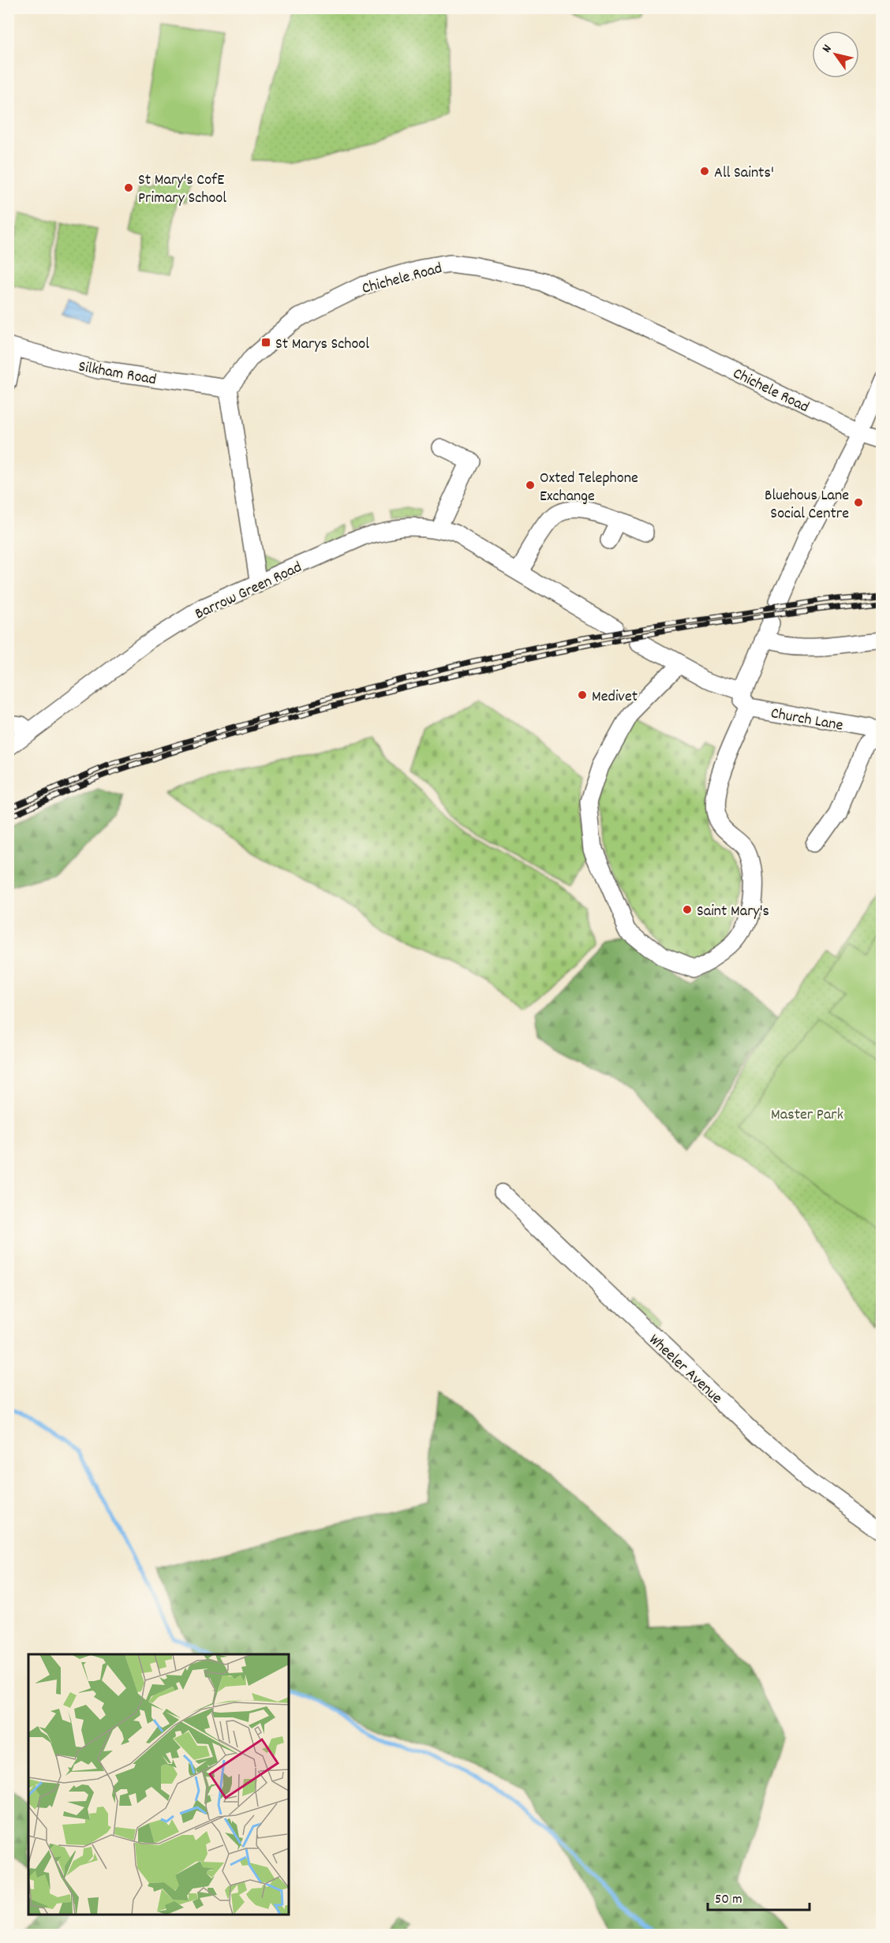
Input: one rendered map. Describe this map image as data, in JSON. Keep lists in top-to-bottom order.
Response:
{
  "streets": {
    "street": [
      "Chichele Road",
      "Silkham Road",
      "Barrow Green Road",
      "Church Lane",
      "Wheeler Avenue"
    ]
  },
  "crossings": [
    ["Chichele Road", "Silkham Road"]
  ],
  "parks": ["Master Park"],
  "places": {
    "other": [
      "All Saints'",
      "St Mary's CofE Primary School",
      "Oxted Telephone Exchange",
      "Bluehous Lane Social Centre",
      "Medivet",
      "Saint Mary's"
    ],
    "transit": ["St Marys School"]
  },
  "scale_bar": "50 m",
  "north": "top left"
}
